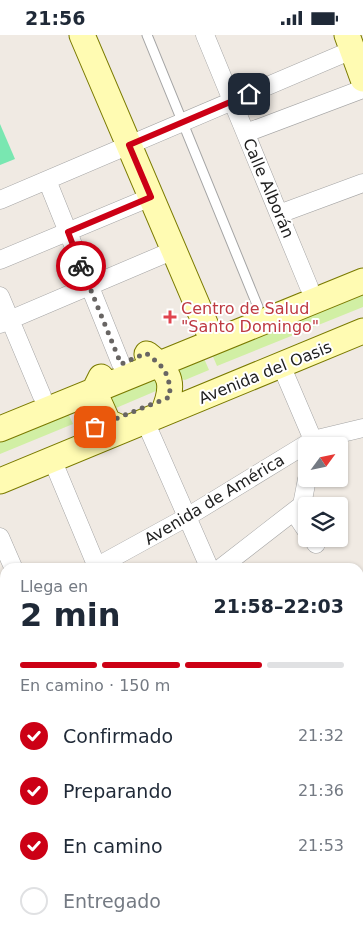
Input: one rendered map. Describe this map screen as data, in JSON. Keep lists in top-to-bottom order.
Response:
{
  "streets": {
    "street": ["Calle Alborán", "Avenida del Oasis", "Avenida de América"]
  },
  "places": {
    "health": ["Centro de Salud \"Santo Domingo\""]
  },
  "north": "top right",
  "page": {
    "status": "21:56",
    "heading": ["2 min", "Llega en", "21:58–22:03"],
    "bar": "En camino · 150 m",
    "list": [
      ["Confirmado", "21:32"],
      ["Preparando", "21:36"],
      ["En camino", "21:53"],
      "Entregado"
    ]
  }
}
